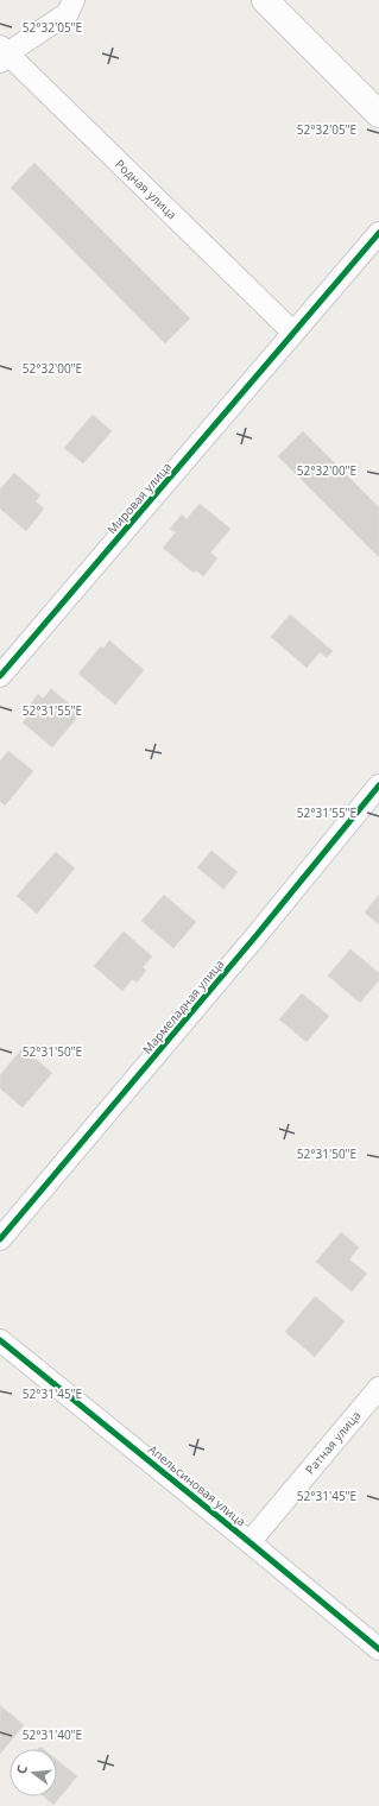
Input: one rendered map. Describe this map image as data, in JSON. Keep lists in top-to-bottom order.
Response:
{
  "streets": {
    "street": [
      "Родная улица",
      "Мировая улица",
      "Мармеладная улица",
      "Ратная улица",
      "Апельсиновая улица"
    ]
  },
  "crossings": [
    ["Родная улица", "Мировая улица"],
    ["Ратная улица", "Апельсиновая улица"]
  ],
  "north": "left",
  "coordinates": [
    "52°32'05\"E",
    "52°32'00\"E",
    "52°31'55\"E",
    "52°31'50\"E",
    "52°31'45\"E",
    "52°31'40\"E"
  ]
}
